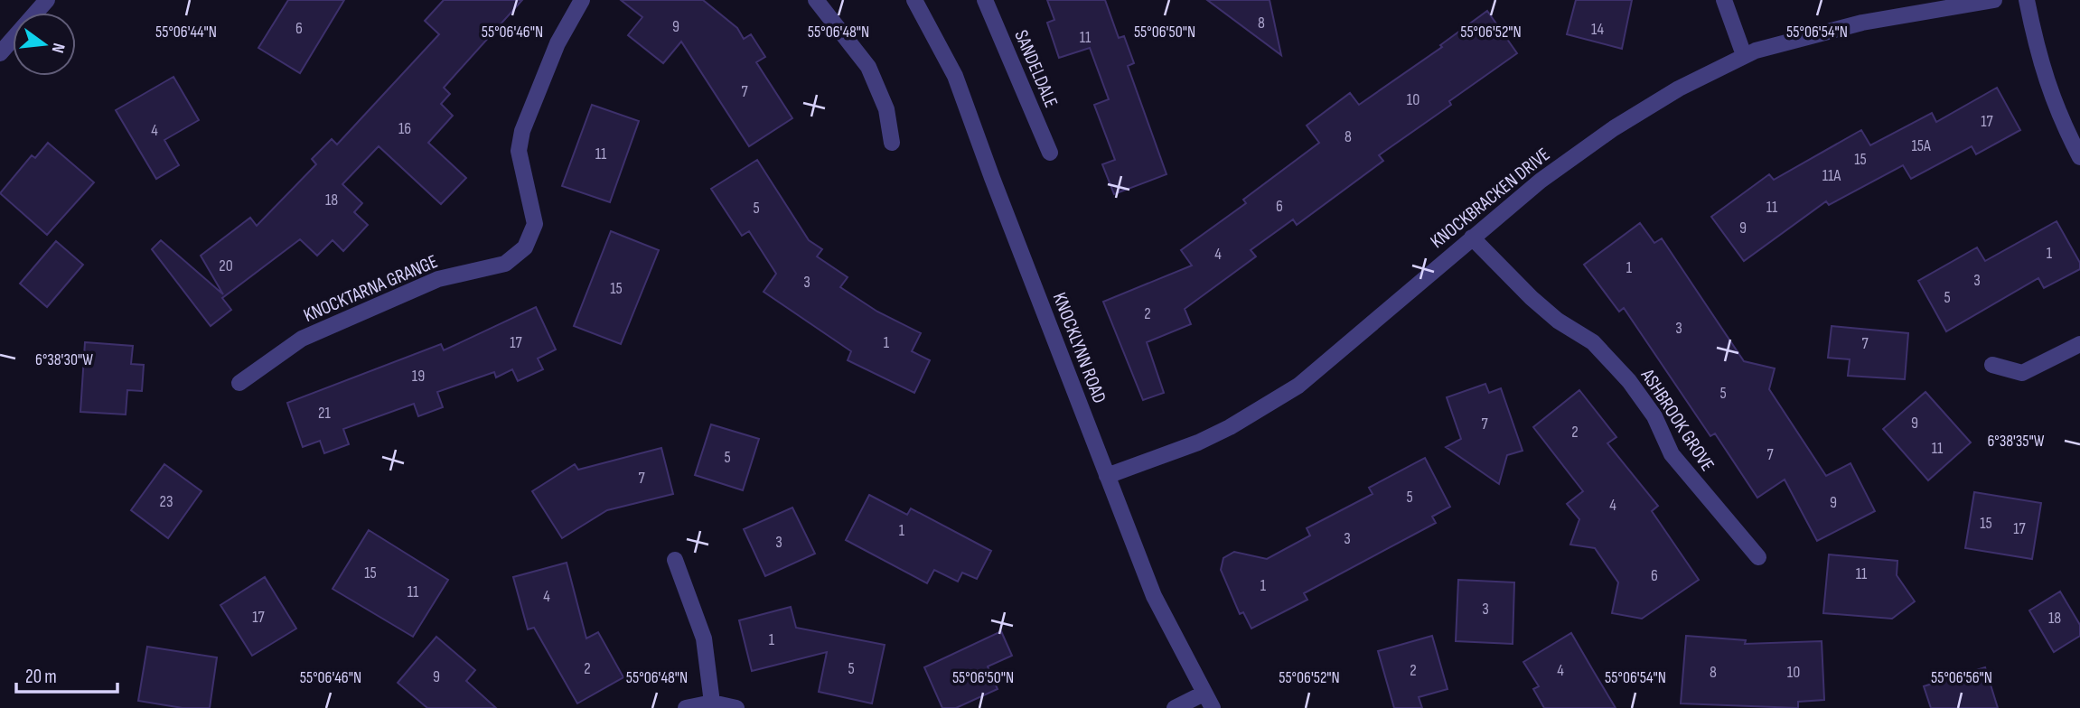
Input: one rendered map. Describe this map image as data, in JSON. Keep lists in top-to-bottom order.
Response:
{
  "streets": {
    "street": [
      "SANDELDALE",
      "KNOCKBRACKEN DRIVE",
      "KNOCKTARNA GRANGE",
      "KNOCKLYNN ROAD",
      "ASHBROOK GROVE"
    ]
  },
  "crossings": [
    ["KNOCKBRACKEN DRIVE", "KNOCKLYNN ROAD"],
    ["KNOCKBRACKEN DRIVE", "ASHBROOK GROVE"]
  ],
  "house_numbers": [
    "8",
    "9",
    "6",
    "14",
    "11",
    "7",
    "10",
    "17",
    "16",
    "4",
    "8",
    "15A",
    "11",
    "15",
    "11A",
    "18",
    "6",
    "11",
    "5",
    "9",
    "1",
    "4",
    "20",
    "1",
    "3",
    "3",
    "15",
    "5",
    "2",
    "3",
    "17",
    "1",
    "7",
    "19",
    "5",
    "21",
    "9",
    "7",
    "2",
    "11",
    "7",
    "5",
    "7",
    "5",
    "23",
    "9",
    "4",
    "15",
    "17",
    "1",
    "3",
    "3",
    "15",
    "11",
    "6",
    "1",
    "11",
    "4",
    "3",
    "17",
    "18",
    "1",
    "2",
    "5",
    "2",
    "4",
    "8",
    "10",
    "9"
  ],
  "scale_bar": "20 m",
  "north": "right",
  "coordinates": [
    "55°06'44\"N",
    "55°06'46\"N",
    "55°06'48\"N",
    "55°06'50\"N",
    "55°06'52\"N",
    "55°06'54\"N",
    "6°38'30\"W",
    "6°38'35\"W",
    "55°06'56\"N"
  ]
}
